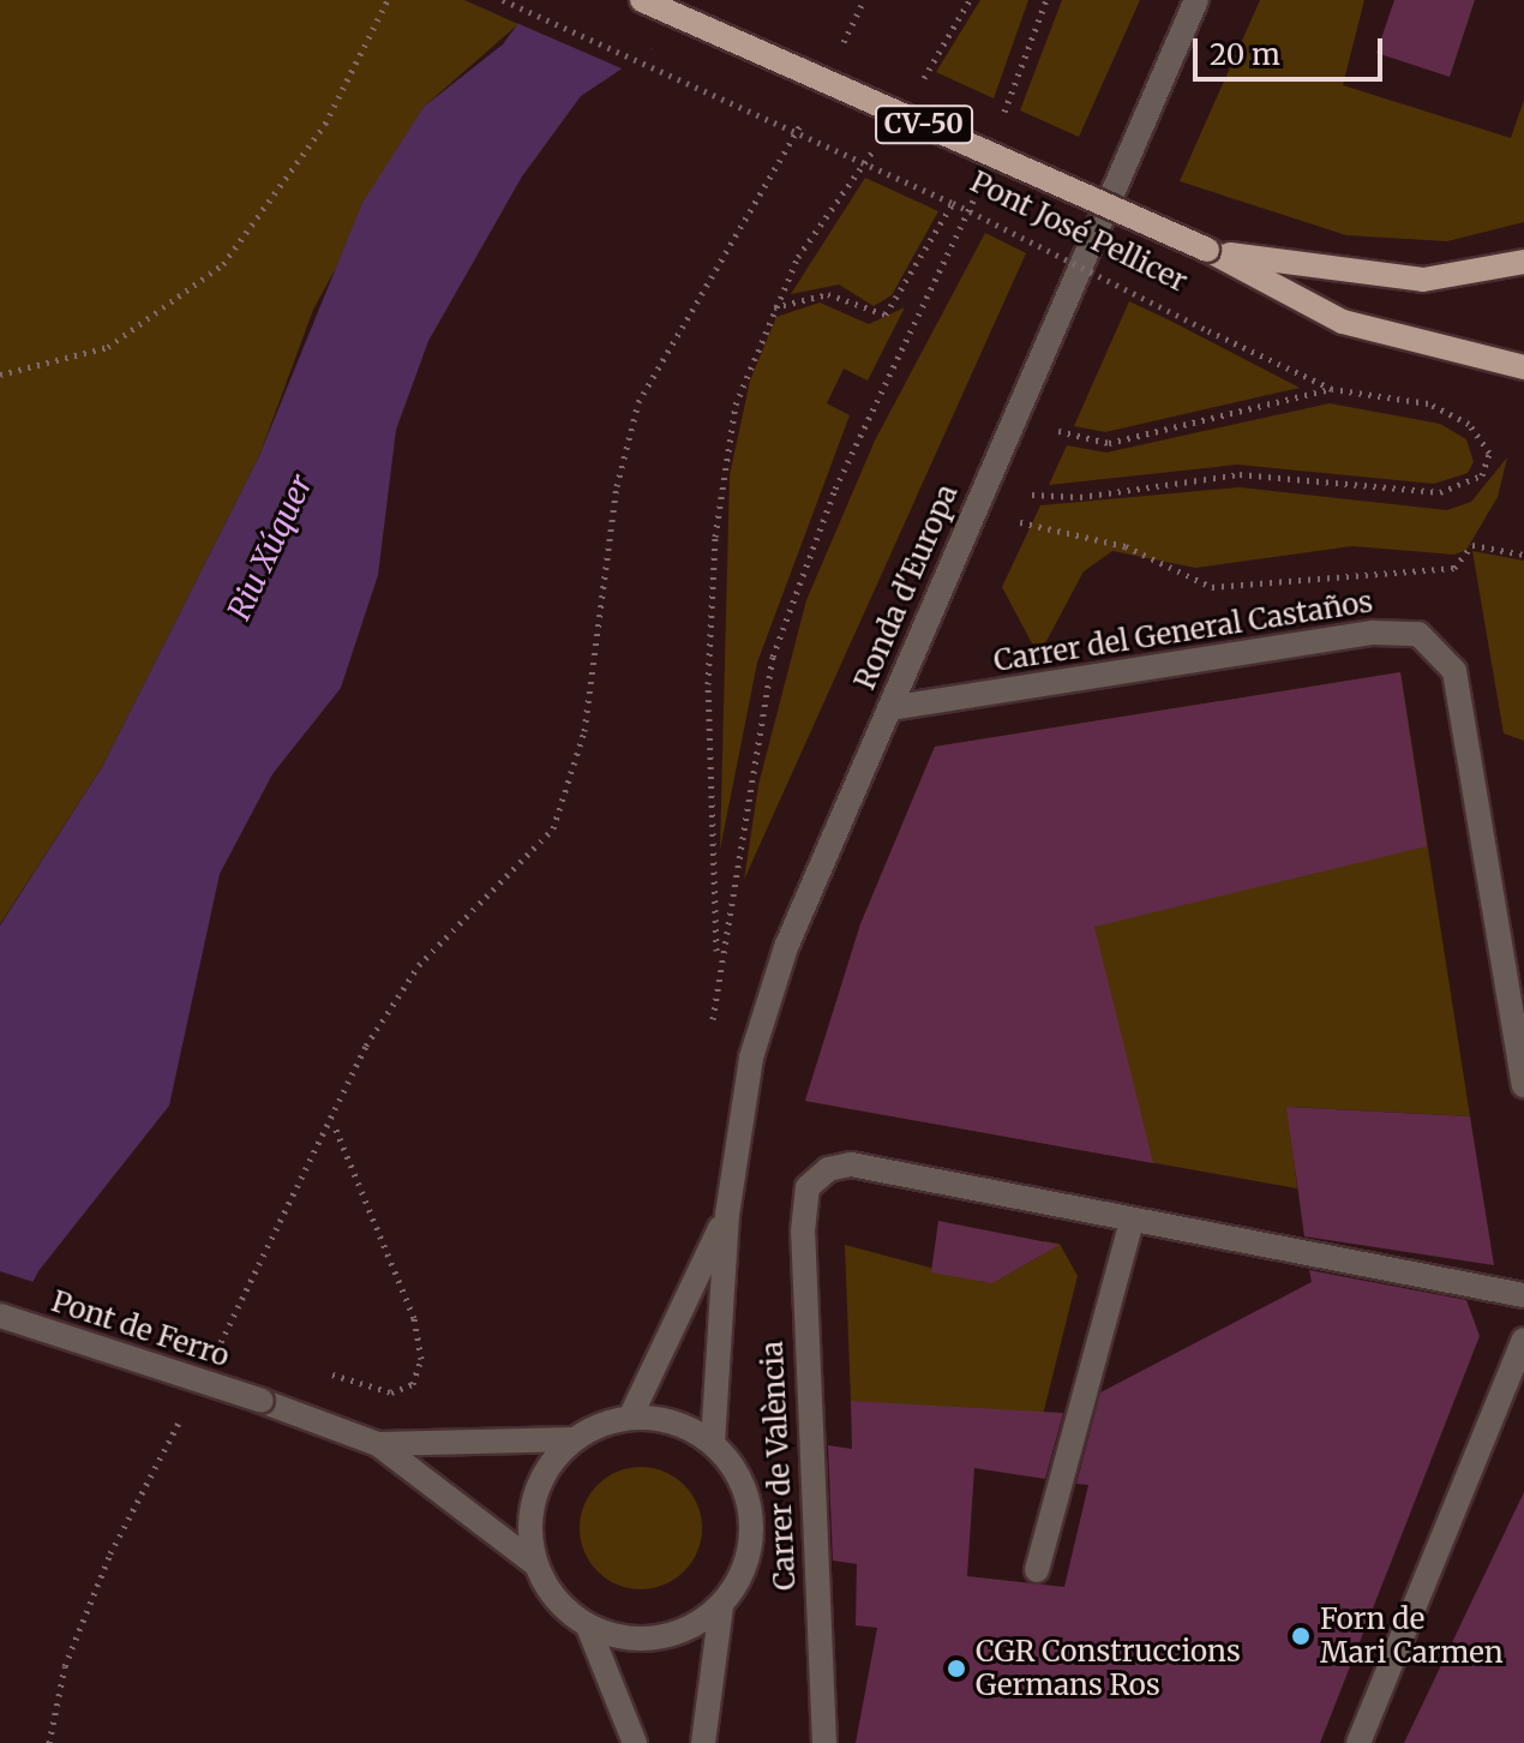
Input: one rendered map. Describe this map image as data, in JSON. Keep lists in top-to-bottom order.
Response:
{
  "streets": {
    "main road": ["CV-50", "Pont José Pellicer"],
    "street": [
      "Ronda d'Europa",
      "Carrer del General Castaños",
      "Pont de Ferro",
      "Carrer de València"
    ]
  },
  "crossings": [
    ["CV-50", "Pont José Pellicer"],
    ["Ronda d'Europa", "Carrer del General Castaños"]
  ],
  "water": ["Riu Xúquer"],
  "places": ["Forn de Mari Carmen", "CGR Construccions Germans Ros"],
  "scale_bar": "20 m"
}
